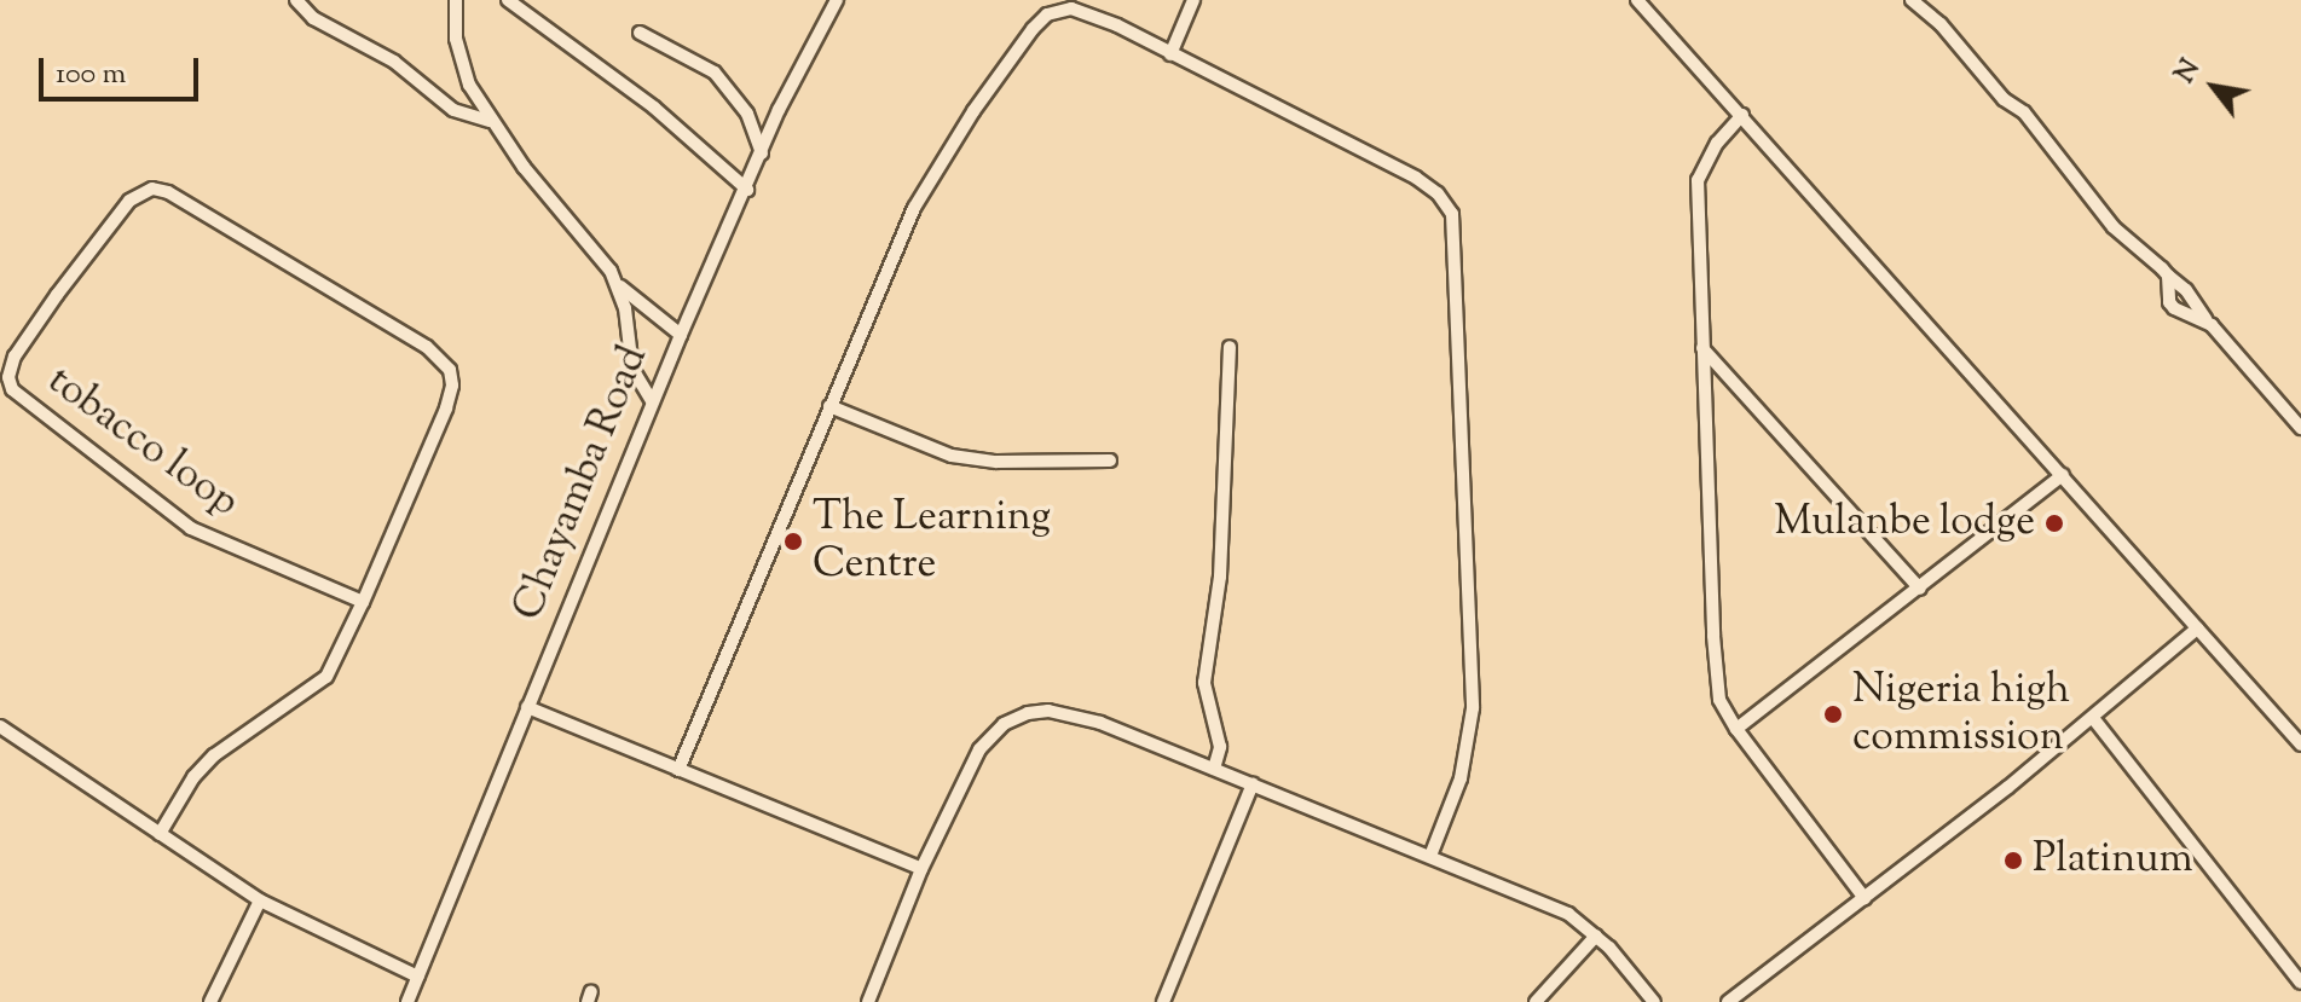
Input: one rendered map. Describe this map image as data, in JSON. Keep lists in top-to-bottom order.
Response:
{
  "streets": {
    "street": ["tobacco loop", "Chayamba Road"]
  },
  "places": [
    "Mulanbe lodge",
    "The Learning Centre",
    "Nigeria high commission",
    "Platinum"
  ],
  "scale_bar": "100 m",
  "north": "top left"
}
